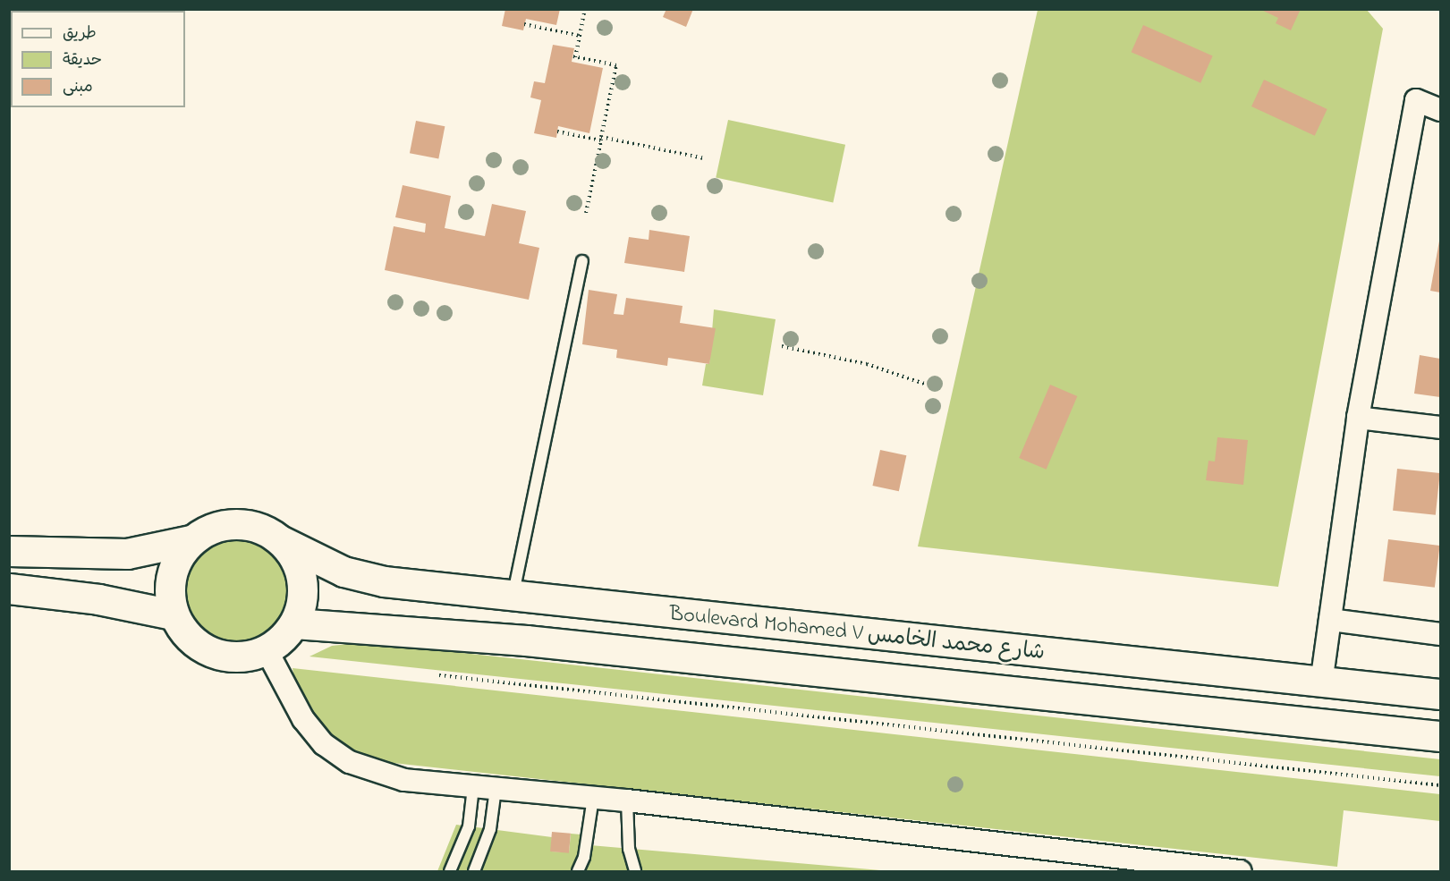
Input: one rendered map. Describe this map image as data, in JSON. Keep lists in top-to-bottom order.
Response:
{
  "streets": {
    "main road": ["Boulevard Mohamed V شارع محمد الخامس"]
  },
  "legend": ["طريق", "حديقة", "مبنى"]
}
